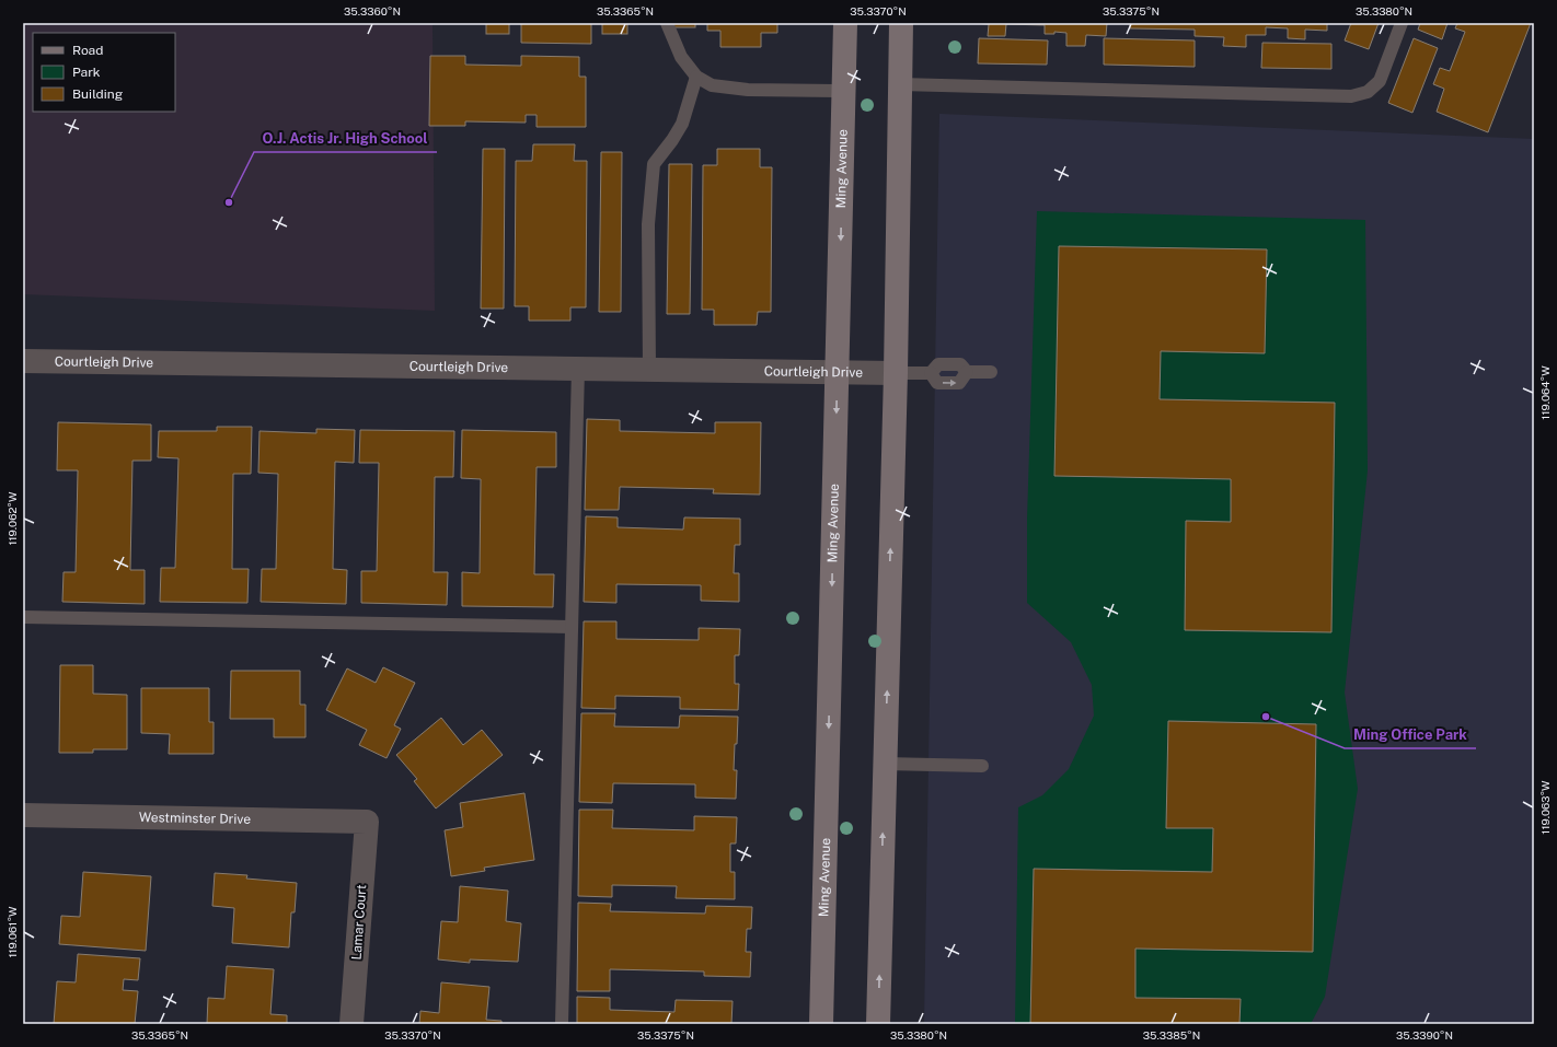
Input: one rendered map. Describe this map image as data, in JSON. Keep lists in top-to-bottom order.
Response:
{
  "streets": {
    "main road": ["Ming Avenue"],
    "street": ["Courtleigh Drive", "Westminster Drive", "Lamar Court"]
  },
  "crossings": [
    ["Ming Avenue", "Courtleigh Drive"],
    ["Westminster Drive", "Lamar Court"]
  ],
  "places": ["O.J. Actis Jr. High School", "Ming Office Park"],
  "legend": ["Road", "Park", "Building"],
  "coordinates": [
    "35.3360°N",
    "35.3365°N",
    "35.3370°N",
    "35.3375°N",
    "35.3380°N",
    "119.064°W",
    "119.062°W",
    "119.063°W",
    "119.061°W",
    "35.3385°N",
    "35.3390°N"
  ]
}
